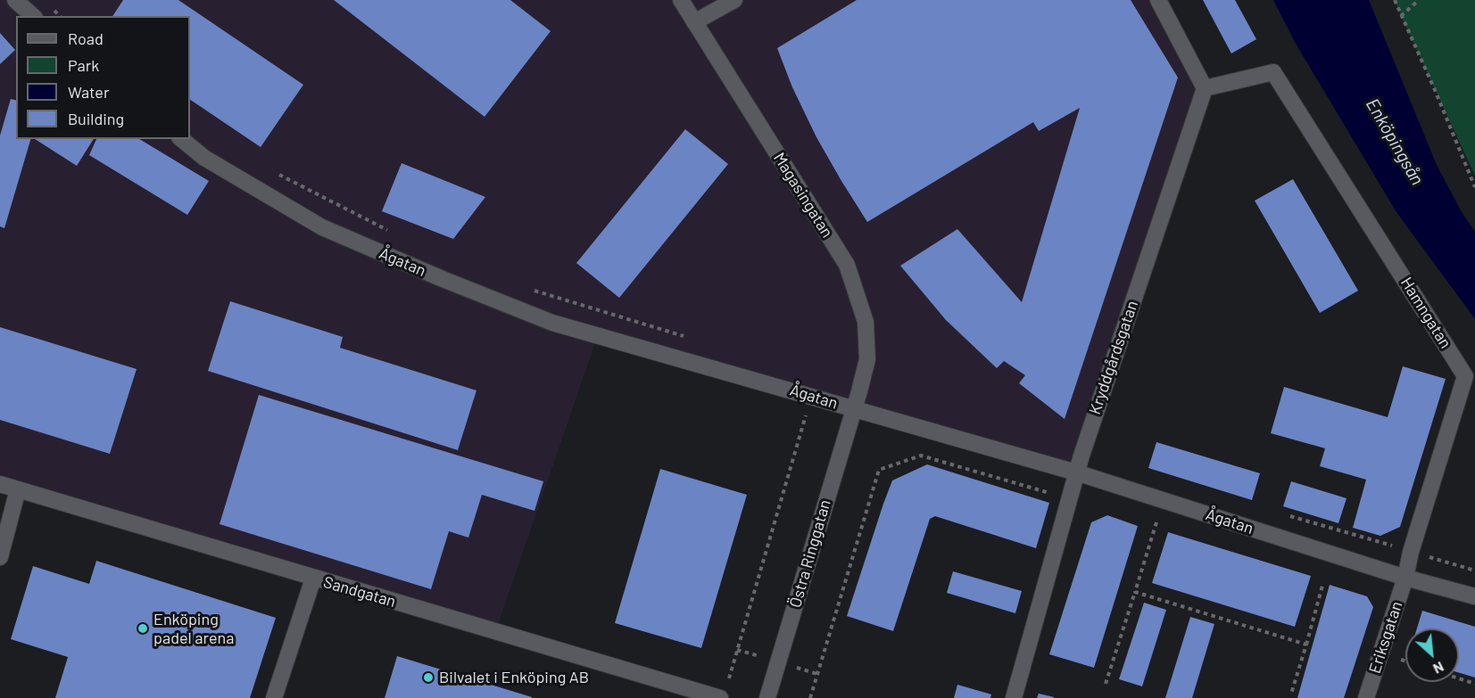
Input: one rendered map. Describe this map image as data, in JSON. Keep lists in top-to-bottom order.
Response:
{
  "streets": {
    "street": [
      "Magasingatan",
      "Ågatan",
      "Hamngatan",
      "Kryddgårdsgatan",
      "Östra Ringgatan",
      "Sandgatan",
      "Eriksgatan"
    ]
  },
  "crossings": [
    ["Magasingatan", "Ågatan"],
    ["Magasingatan", "Östra Ringgatan"],
    ["Ågatan", "Hamngatan"],
    ["Ågatan", "Kryddgårdsgatan"],
    ["Ågatan", "Östra Ringgatan"],
    ["Ågatan", "Eriksgatan"],
    ["Hamngatan", "Kryddgårdsgatan"],
    ["Hamngatan", "Eriksgatan"]
  ],
  "water": ["Enköpingsån"],
  "places": ["Enköping padel arena", "Bilvalet i Enköping AB"],
  "legend": [
    "Road",
    "Park",
    "Water",
    "Building"
  ],
  "north": "bottom right"
}
